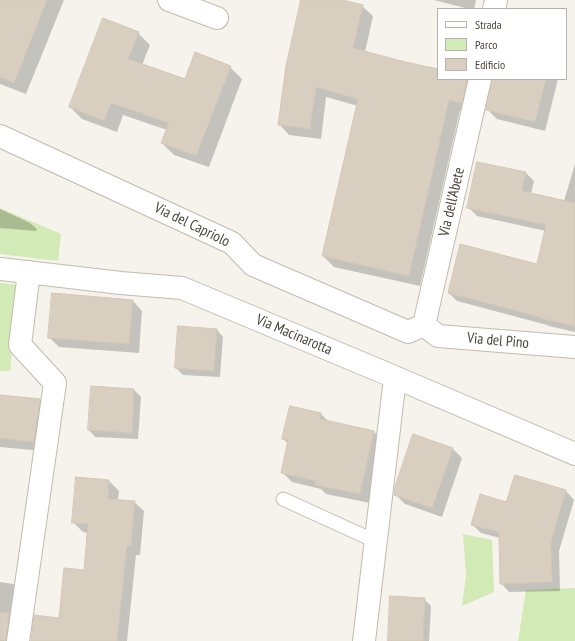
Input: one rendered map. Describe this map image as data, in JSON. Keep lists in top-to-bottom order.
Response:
{
  "streets": {
    "street": [
      "Via dell'Abete",
      "Via del Capriolo",
      "Via Macinarotta",
      "Via del Pino"
    ]
  },
  "crossings": [
    ["Via dell'Abete", "Via del Capriolo"],
    ["Via dell'Abete", "Via del Pino"],
    ["Via del Capriolo", "Via del Pino"]
  ],
  "legend": ["Strada", "Parco", "Edificio"]
}
